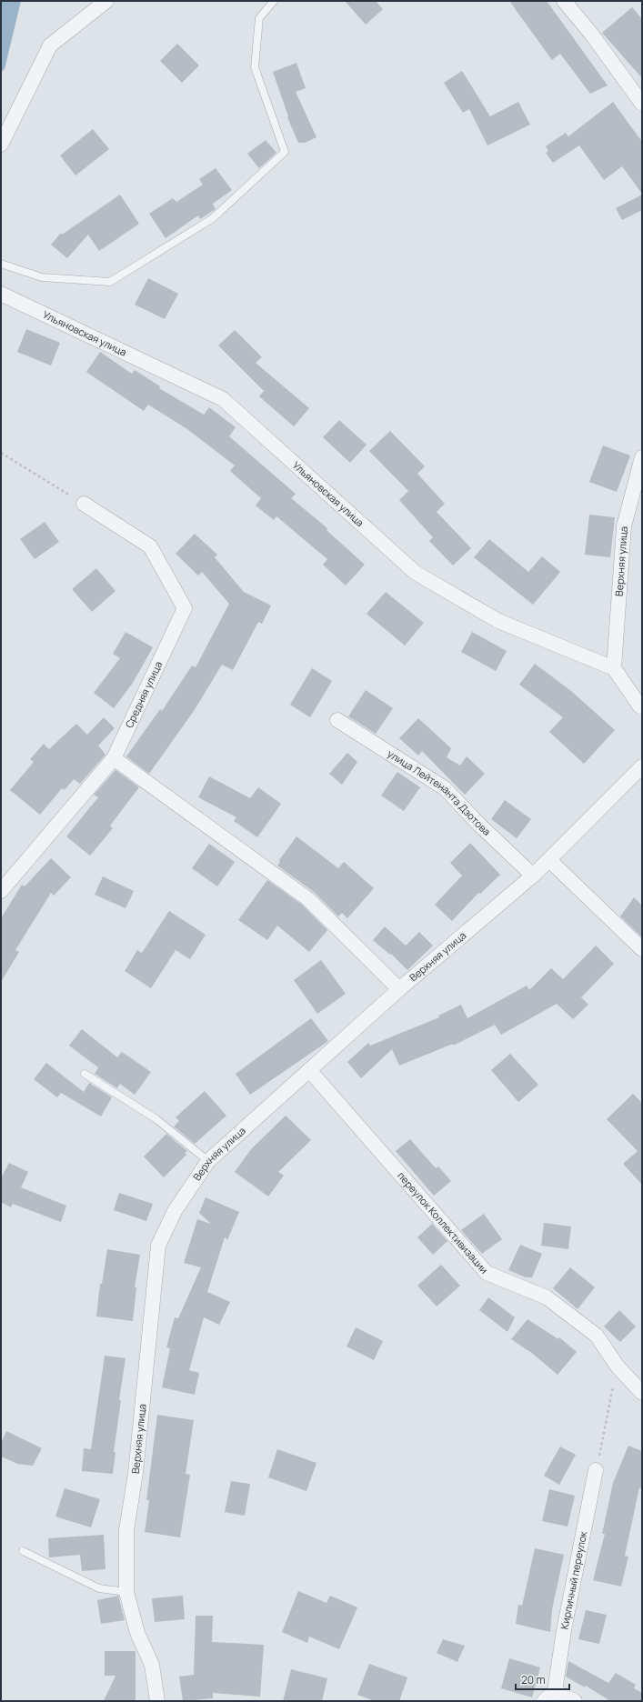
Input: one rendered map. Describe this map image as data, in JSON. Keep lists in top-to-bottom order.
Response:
{
  "streets": {
    "street": [
      "Ульяновская улица",
      "Верхняя улица",
      "Средняя улица",
      "улица Лейтенанта Дзотова",
      "переулок Коллективизации",
      "Кирпичный переулок"
    ]
  },
  "crossings": [
    ["Ульяновская улица", "Верхняя улица"],
    ["Верхняя улица", "улица Лейтенанта Дзотова"],
    ["Верхняя улица", "переулок Коллективизации"]
  ],
  "scale_bar": "20 m"
}
